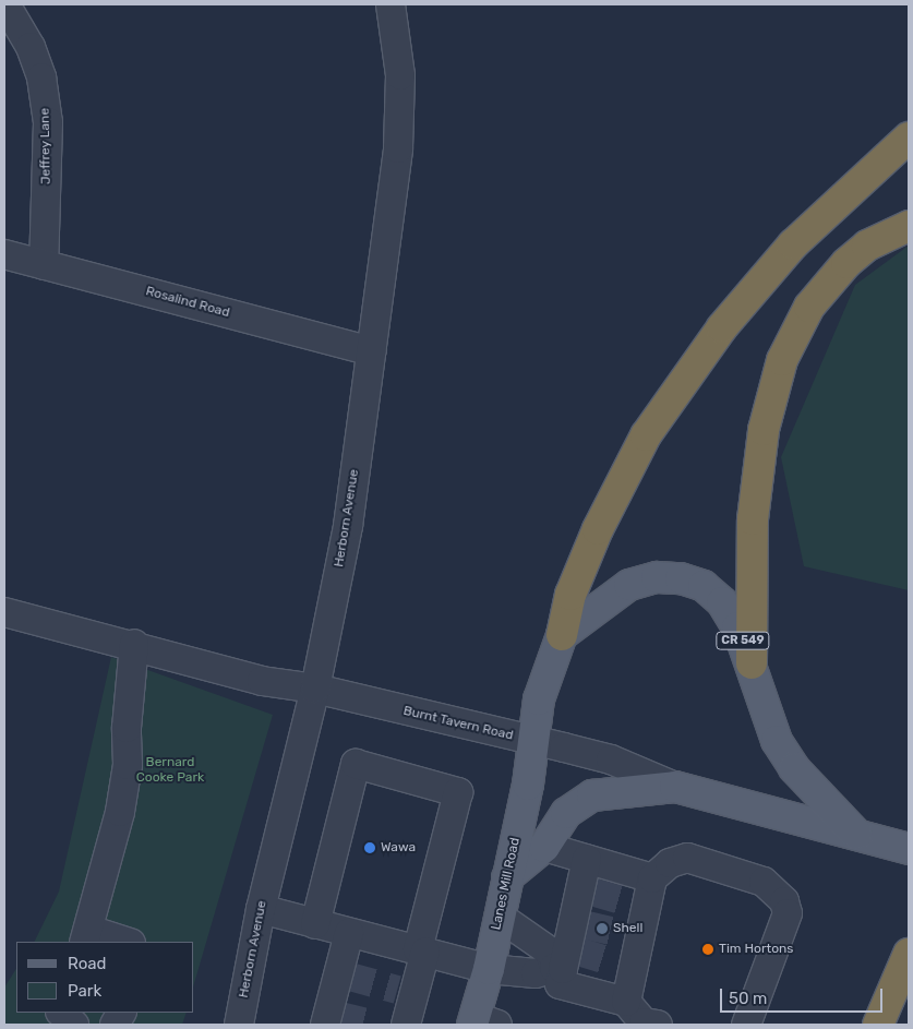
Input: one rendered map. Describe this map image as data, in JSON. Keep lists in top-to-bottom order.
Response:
{
  "streets": {
    "main road": ["CR 549", "Burnt Tavern Road", "Lanes Mill Road"],
    "street": ["Jeffrey Lane", "Rosalind Road", "Herborn Avenue"]
  },
  "crossings": [
    ["Jeffrey Lane", "Rosalind Road"],
    ["Rosalind Road", "Herborn Avenue"],
    ["Herborn Avenue", "Burnt Tavern Road"],
    ["CR 549", "Burnt Tavern Road"],
    ["CR 549", "Lanes Mill Road"],
    ["Burnt Tavern Road", "Lanes Mill Road"]
  ],
  "parks": ["Bernard Cooke Park"],
  "places": ["Wawa", "Shell", "Tim Hortons"],
  "legend": ["Road", "Park"],
  "scale_bar": "50 m"
}
